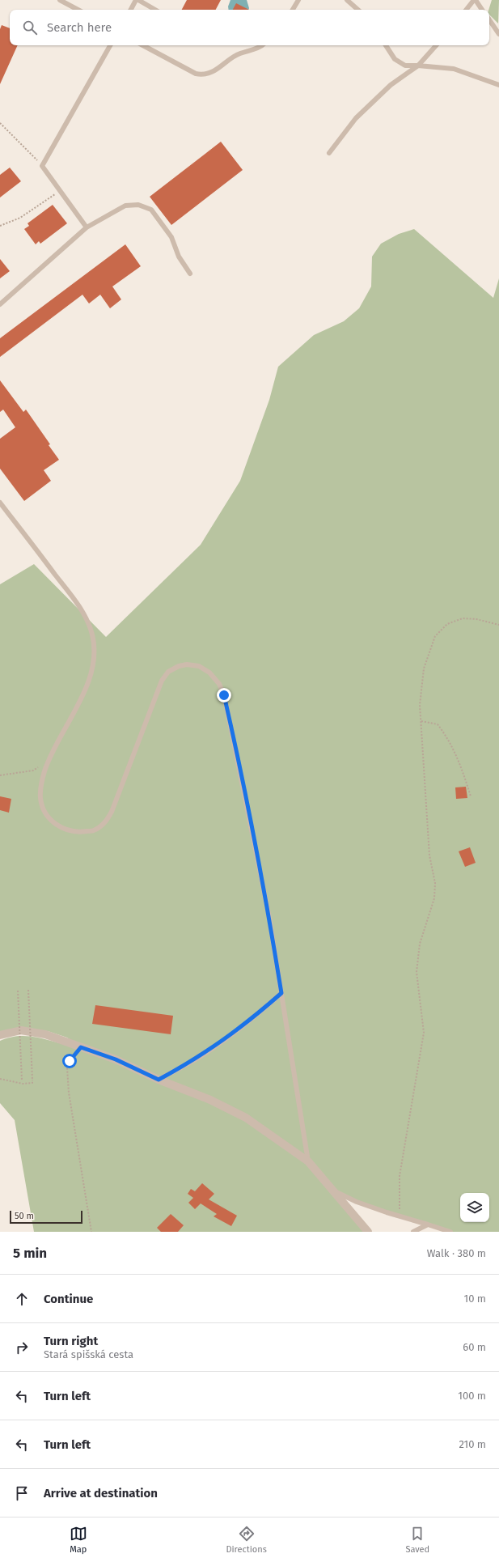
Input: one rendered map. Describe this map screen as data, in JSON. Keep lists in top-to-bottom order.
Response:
{
  "scale_bar": "50 m",
  "page": {
    "search": "Search here",
    "scale": "50 m",
    "heading": ["5 min", "Walk · 380 m"],
    "list": [
      ["Continue", "10 m"],
      ["Turn right", "Stará spišská cesta", "60 m"],
      ["Turn left", "100 m"],
      ["Turn left", "210 m"],
      "Arrive at destination"
    ],
    "nav": ["Map", "Directions", "Saved"]
  }
}
